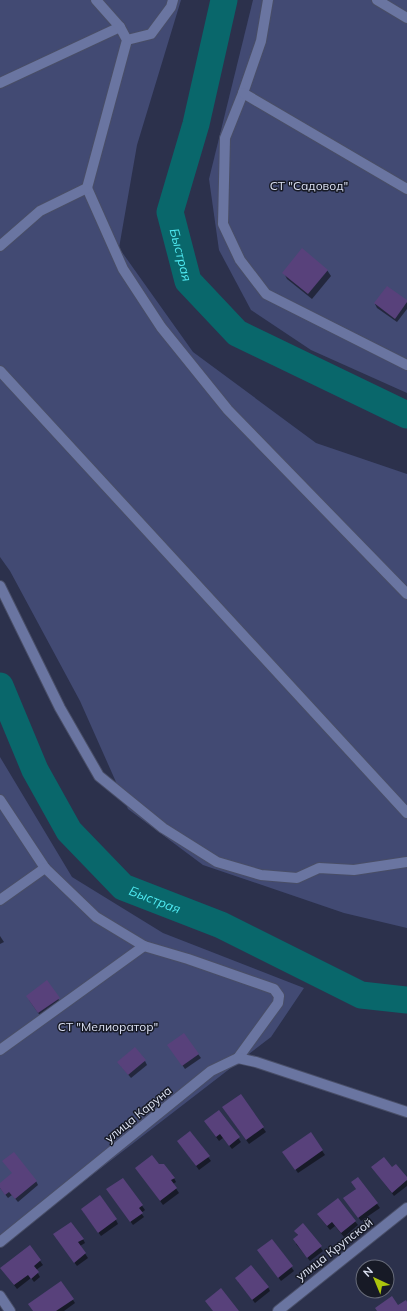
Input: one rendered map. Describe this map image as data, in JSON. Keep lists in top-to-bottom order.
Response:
{
  "streets": {
    "street": ["улица Каруна", "улица Крупской"]
  },
  "water": ["Быстрая"],
  "parks": ["СТ \"Садовод\"", "СТ \"Мелиоратор\""],
  "north": "top left"
}
